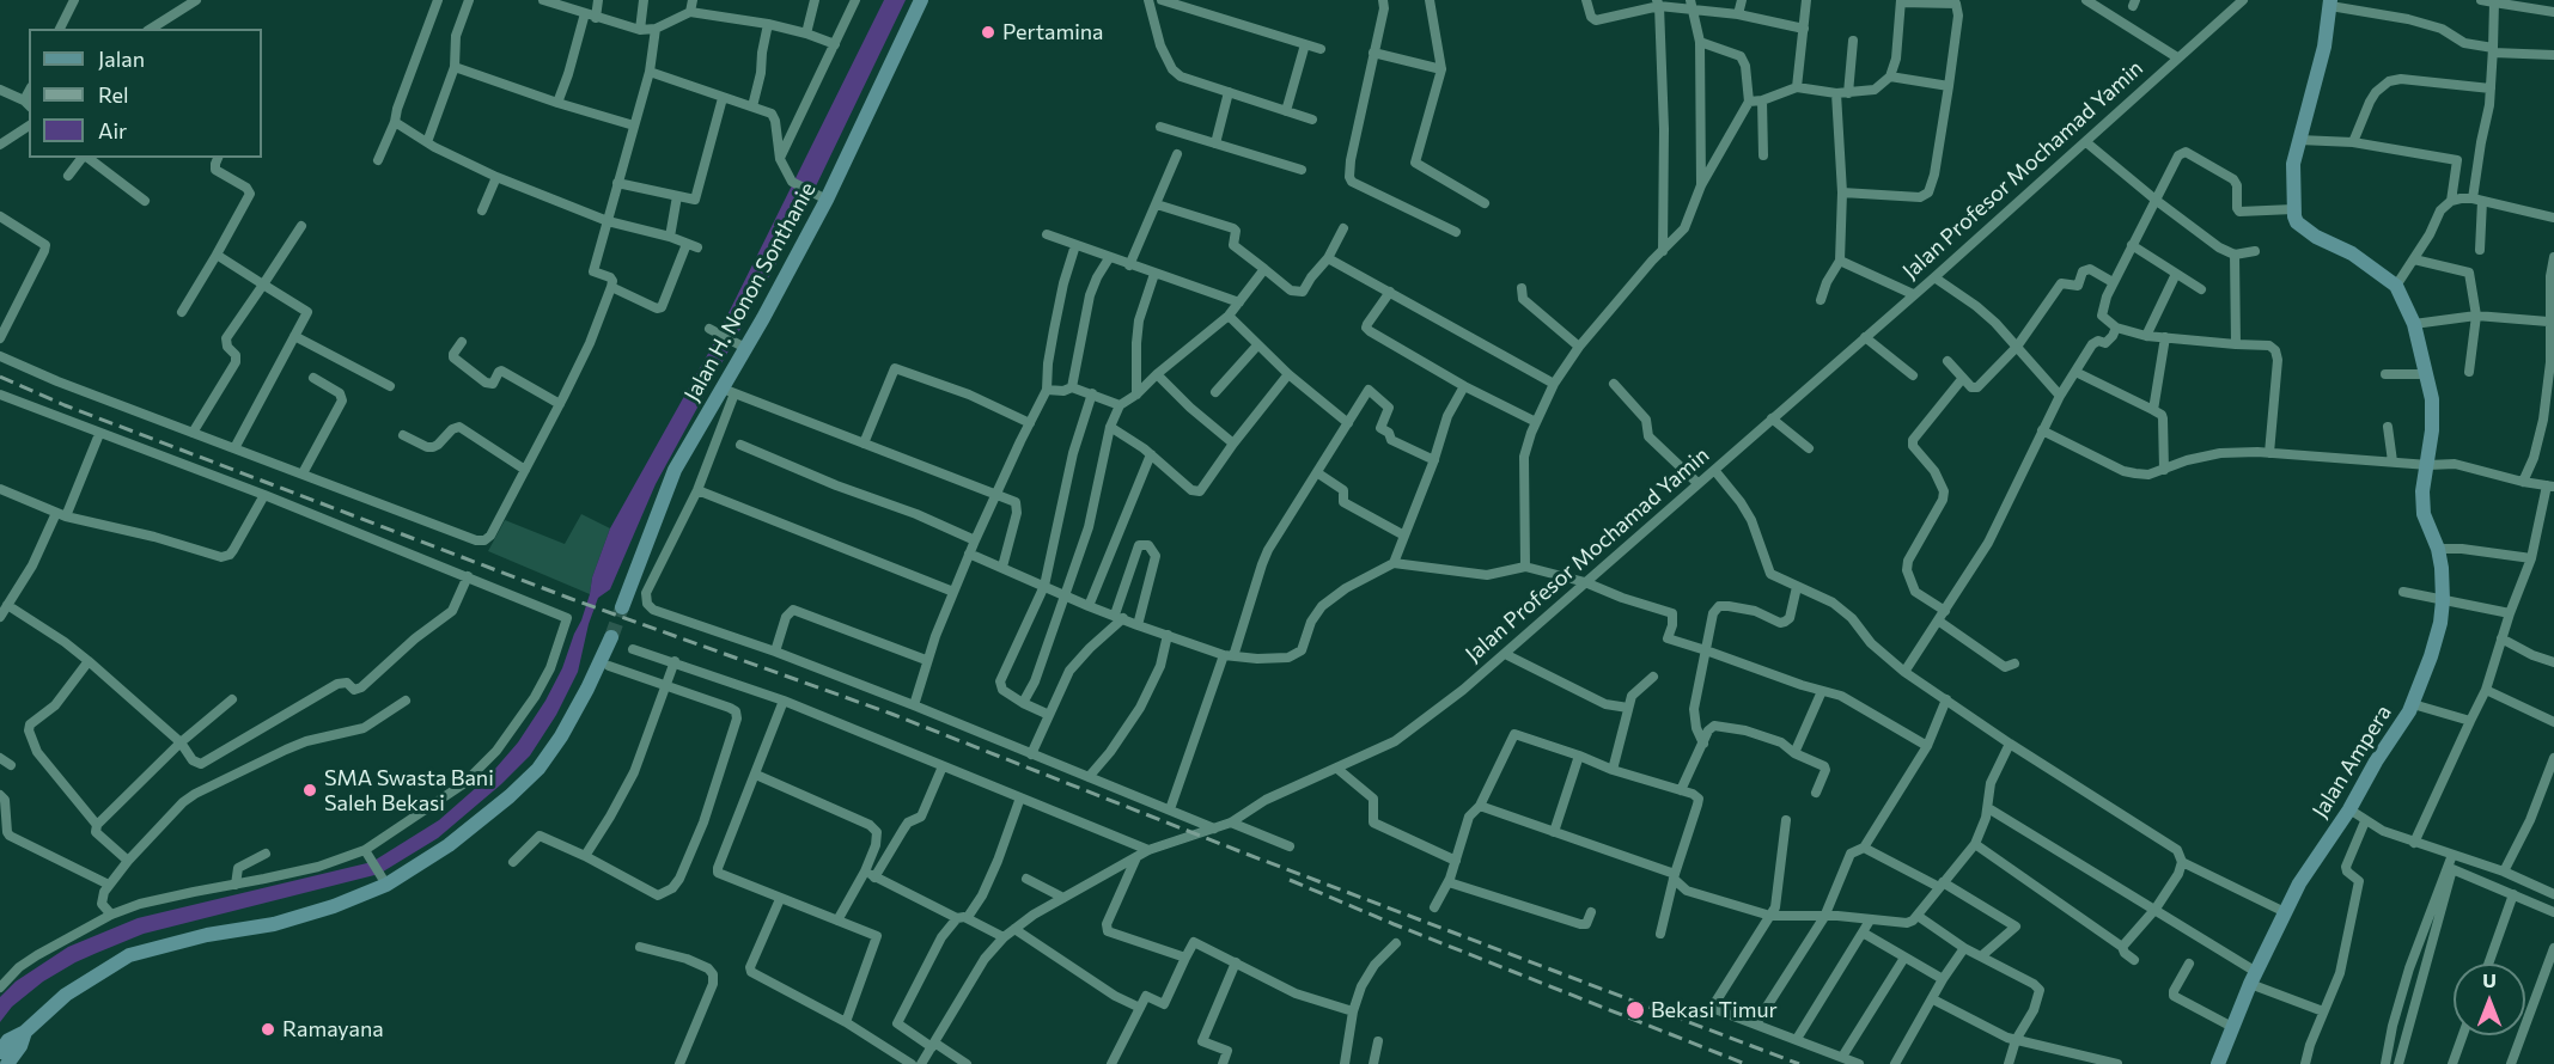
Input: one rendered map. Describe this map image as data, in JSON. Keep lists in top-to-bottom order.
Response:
{
  "streets": {
    "street": ["Jalan Profesor Mochamad Yamin", "Jalan H. Nonon Sonthanie", "Jalan Ampera"]
  },
  "places": [
    "Pertamina",
    "SMA Swasta Bani Saleh Bekasi",
    "Bekasi Timur",
    "Ramayana"
  ],
  "legend": ["Jalan", "Rel", "Air"],
  "north": "top"
}
